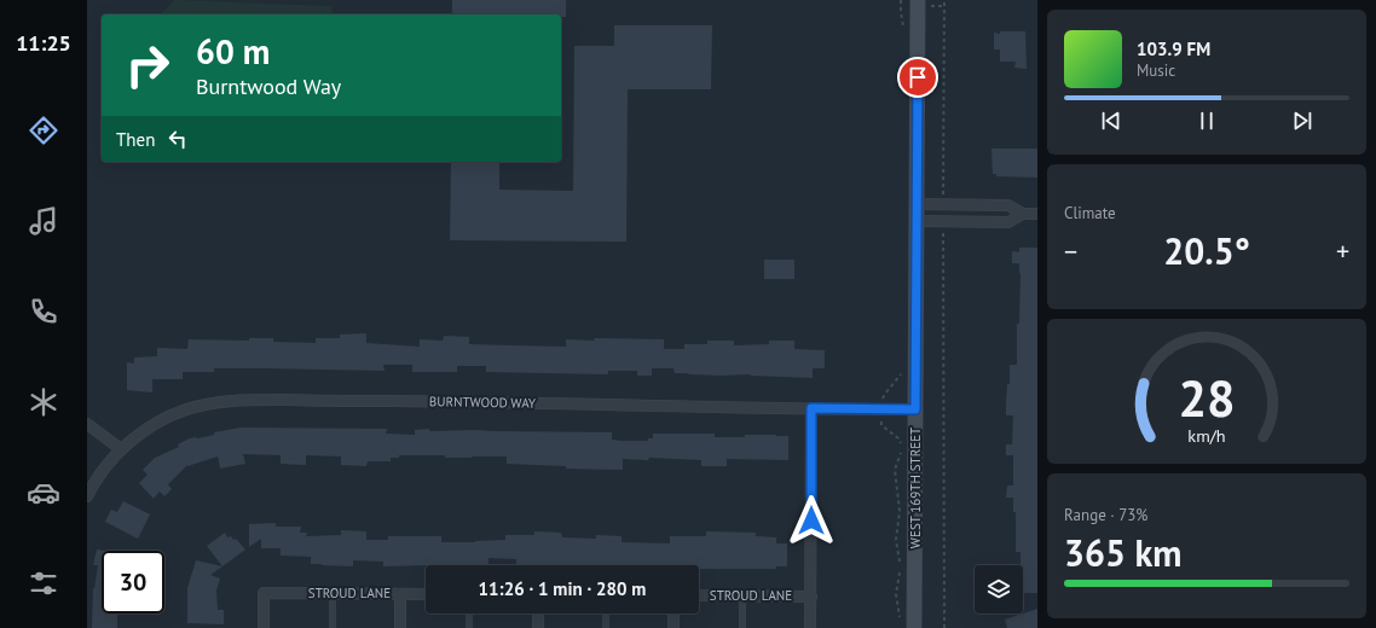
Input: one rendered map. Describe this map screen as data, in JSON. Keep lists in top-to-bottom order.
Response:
{
  "streets": {
    "street": ["BURNTWOOD WAY", "WEST 169TH STREET", "STROUD LANE"]
  },
  "crossings": [
    ["BURNTWOOD WAY", "WEST 169TH STREET"]
  ],
  "page": {
    "tabs": "11:25",
    "turn": ["60 m", "Burntwood Way"],
    "song": ["103.9 FM", "Music"],
    "then": "Then",
    "tile": [
      "Climate",
      ["Range · 73%", "365 km"]
    ],
    "heat": ["−", "20.5°", "+"],
    "limit": "30",
    "trip": "11:26 · 1 min · 280 m",
    "gauge": ["28", "km/h"]
  }
}
